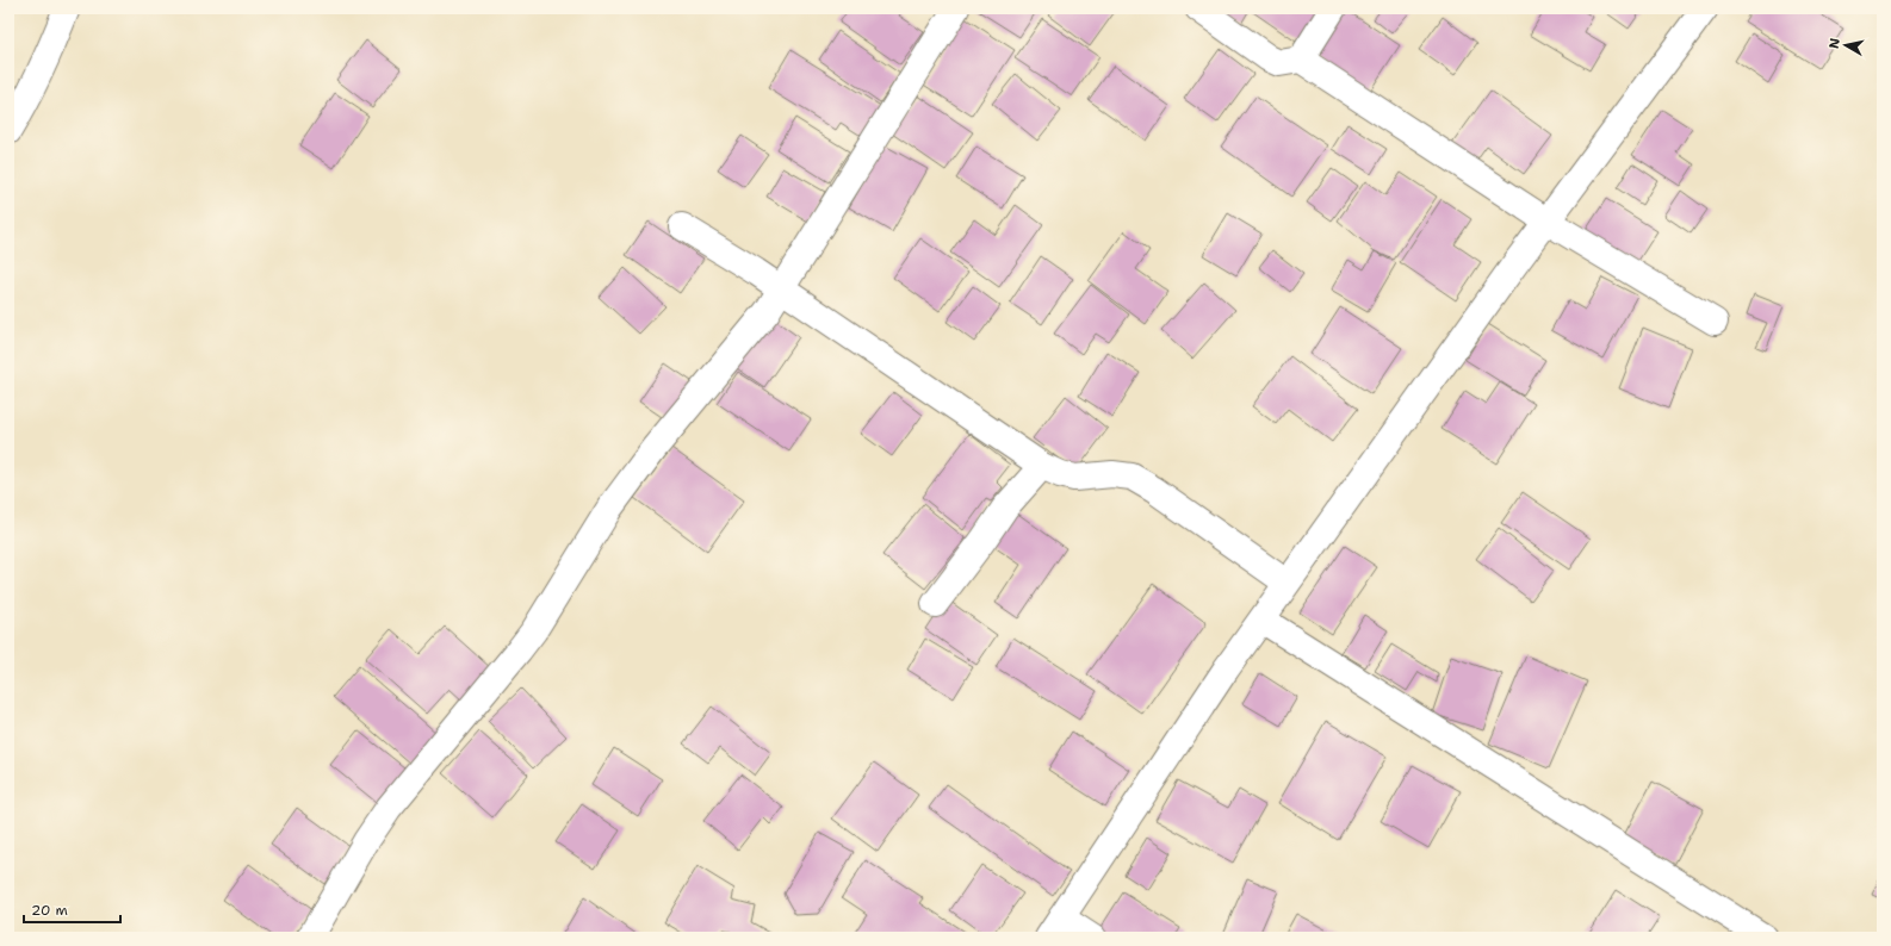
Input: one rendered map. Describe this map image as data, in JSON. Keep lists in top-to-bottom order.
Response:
{
  "scale_bar": "20 m",
  "north": "left"
}
